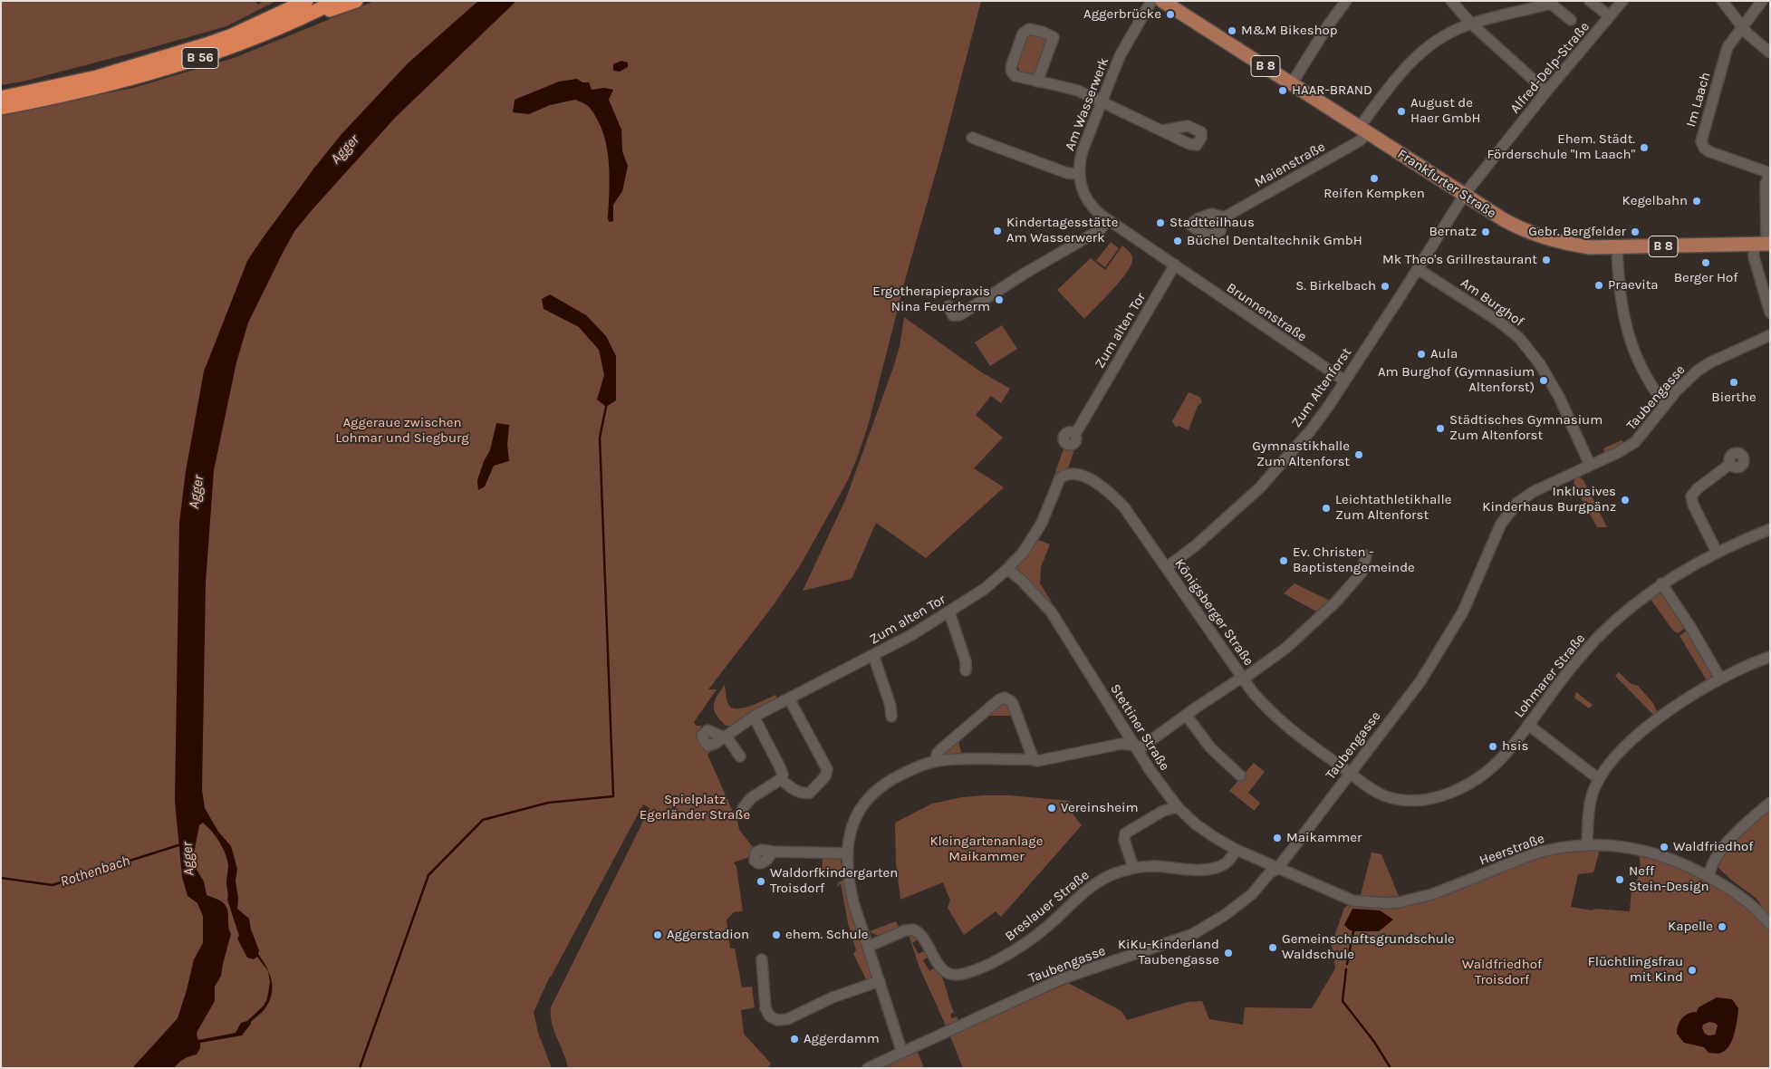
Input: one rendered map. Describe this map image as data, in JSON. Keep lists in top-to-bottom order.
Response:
{
  "streets": {
    "highway": ["B 56"],
    "main road": ["B 8", "Frankfurter Straße"],
    "street": [
      "Alfred-Delp-Straße",
      "Im Laach",
      "Am Wasserwerk",
      "Maienstraße",
      "Am Burghof",
      "Brunnenstraße",
      "Zum alten Tor",
      "Zum Altenforst",
      "Taubengasse",
      "Königsberger Straße",
      "Lohmarer Straße",
      "Stettiner Straße",
      "Heerstraße",
      "Breslauer Straße"
    ]
  },
  "crossings": [
    ["Alfred-Delp-Straße", "Frankfurter Straße"],
    ["Alfred-Delp-Straße", "Zum Altenforst"],
    ["Am Wasserwerk", "Brunnenstraße"],
    ["Am Wasserwerk", "Zum alten Tor"],
    ["Maienstraße", "Frankfurter Straße"],
    ["Frankfurter Straße", "Zum Altenforst"],
    ["Am Burghof", "Zum Altenforst"],
    ["Am Burghof", "Taubengasse"],
    ["Brunnenstraße", "Zum alten Tor"],
    ["Brunnenstraße", "Zum Altenforst"],
    ["Zum alten Tor", "Königsberger Straße"],
    ["Zum alten Tor", "Stettiner Straße"],
    ["Zum Altenforst", "Königsberger Straße"],
    ["Taubengasse", "Königsberger Straße"],
    ["Taubengasse", "Lohmarer Straße"],
    ["Taubengasse", "Stettiner Straße"],
    ["Taubengasse", "Heerstraße"],
    ["Königsberger Straße", "Lohmarer Straße"],
    ["Stettiner Straße", "Heerstraße"],
    ["Stettiner Straße", "Breslauer Straße"]
  ],
  "water": ["Agger", "Rothenbach"],
  "parks": [
    "Aggeraue zwischen Lohmar und Siegburg",
    "Spielplatz Egerländer Straße",
    "Kleingartenanlage Maikammer",
    "Waldfriedhof Troisdorf"
  ],
  "places": [
    "Aggerbrücke",
    "M&M Bikeshop",
    "HAAR-BRAND",
    "August de Haer GmbH",
    "Ehem. Städt. Förderschule \"Im Laach\"",
    "Reifen Kempken",
    "Kegelbahn",
    "Stadtteilhaus",
    "Kindertagesstätte Am Wasserwerk",
    "Bernatz",
    "Gebr. Bergfelder",
    "Büchel Dentaltechnik GmbH",
    "Mk Theo's Grillrestaurant",
    "Berger Hof",
    "Praevita",
    "S. Birkelbach",
    "Ergotherapiepraxis Nina Feuerherm",
    "Aula",
    "Am Burghof (Gymnasium Altenforst)",
    "Bierthe",
    "Städtisches Gymnasium Zum Altenforst",
    "Gymnastikhalle Zum Altenforst",
    "Inklusives Kinderhaus Burgpänz",
    "Leichtathletikhalle Zum Altenforst",
    "Ev. Christen - Baptistengemeinde",
    "hsis",
    "Vereinsheim",
    "Maikammer",
    "Waldfriedhof",
    "Neff Stein-Design",
    "Waldorfkindergarten Troisdorf",
    "Kapelle",
    "Aggerstadion",
    "ehem. Schule",
    "Gemeinschaftsgrundschule Waldschule",
    "KiKu-Kinderland Taubengasse",
    "Flüchtlingsfrau mit Kind",
    "Aggerdamm"
  ]
}
